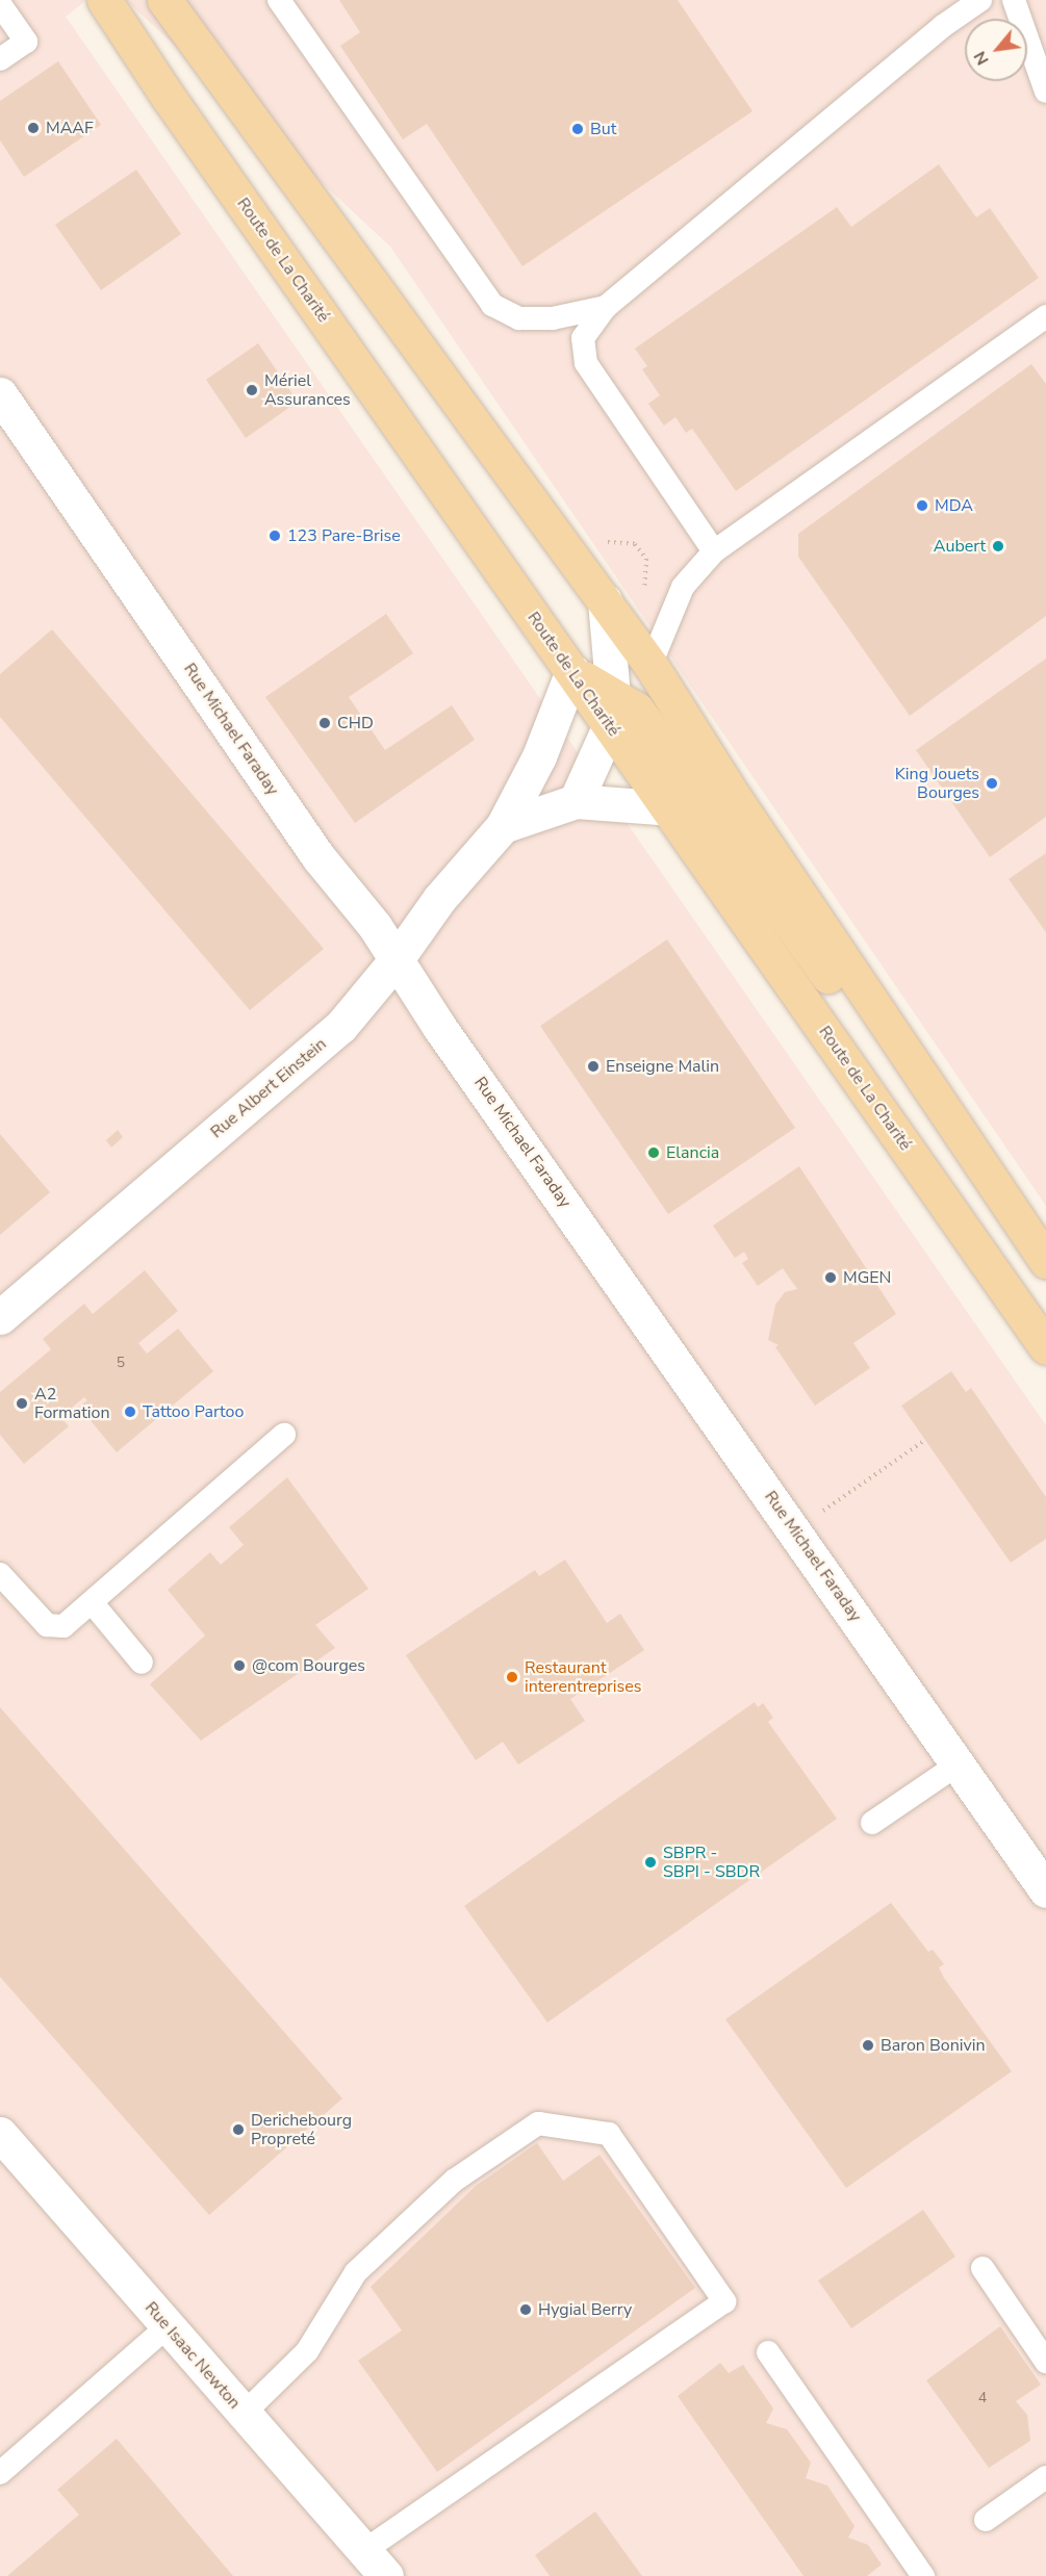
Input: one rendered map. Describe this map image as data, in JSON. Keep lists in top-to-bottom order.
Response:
{
  "streets": {
    "main road": ["Route de La Charité"],
    "street": ["Rue Michael Faraday", "Rue Albert Einstein", "Rue Isaac Newton"]
  },
  "crossings": [
    ["Route de La Charité", "Rue Albert Einstein"],
    ["Rue Michael Faraday", "Rue Albert Einstein"]
  ],
  "places": [
    "MAAF",
    "But",
    "Mériel Assurances",
    "MDA",
    "123 Pare-Brise",
    "Aubert",
    "CHD",
    "King Jouets Bourges",
    "Enseigne Malin",
    "Elancia",
    "MGEN",
    "A2 Formation",
    "Tattoo Partoo",
    "@com Bourges",
    "Restaurant interentreprises",
    "SBPR - SBPI - SBDR",
    "Baron Bonivin",
    "Derichebourg Propreté",
    "Hygial Berry"
  ],
  "house_numbers": ["5", "4"],
  "north": "bottom left"
}
